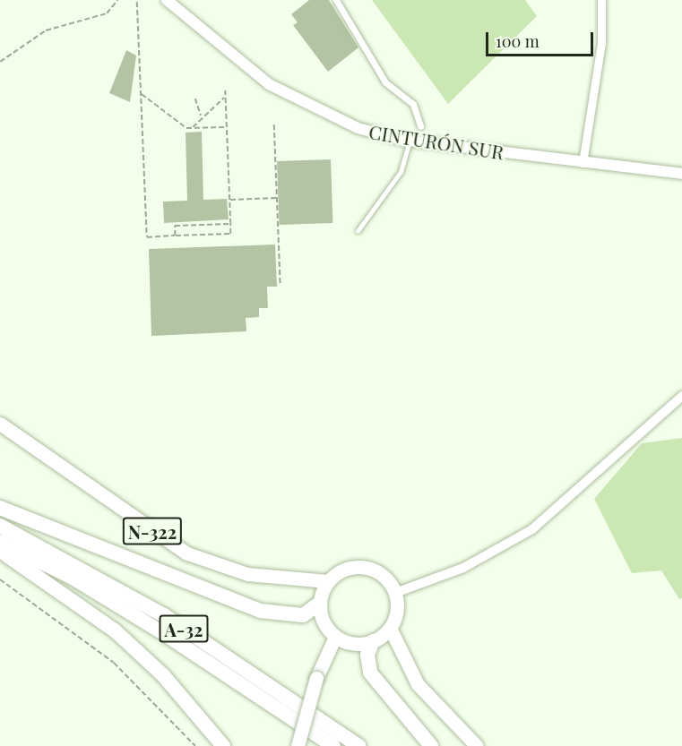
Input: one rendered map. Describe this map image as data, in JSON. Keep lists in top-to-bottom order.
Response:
{
  "streets": {
    "highway": ["N-322", "A-32"],
    "main road": ["CINTURÓN SUR"]
  },
  "scale_bar": "100 m"
}
